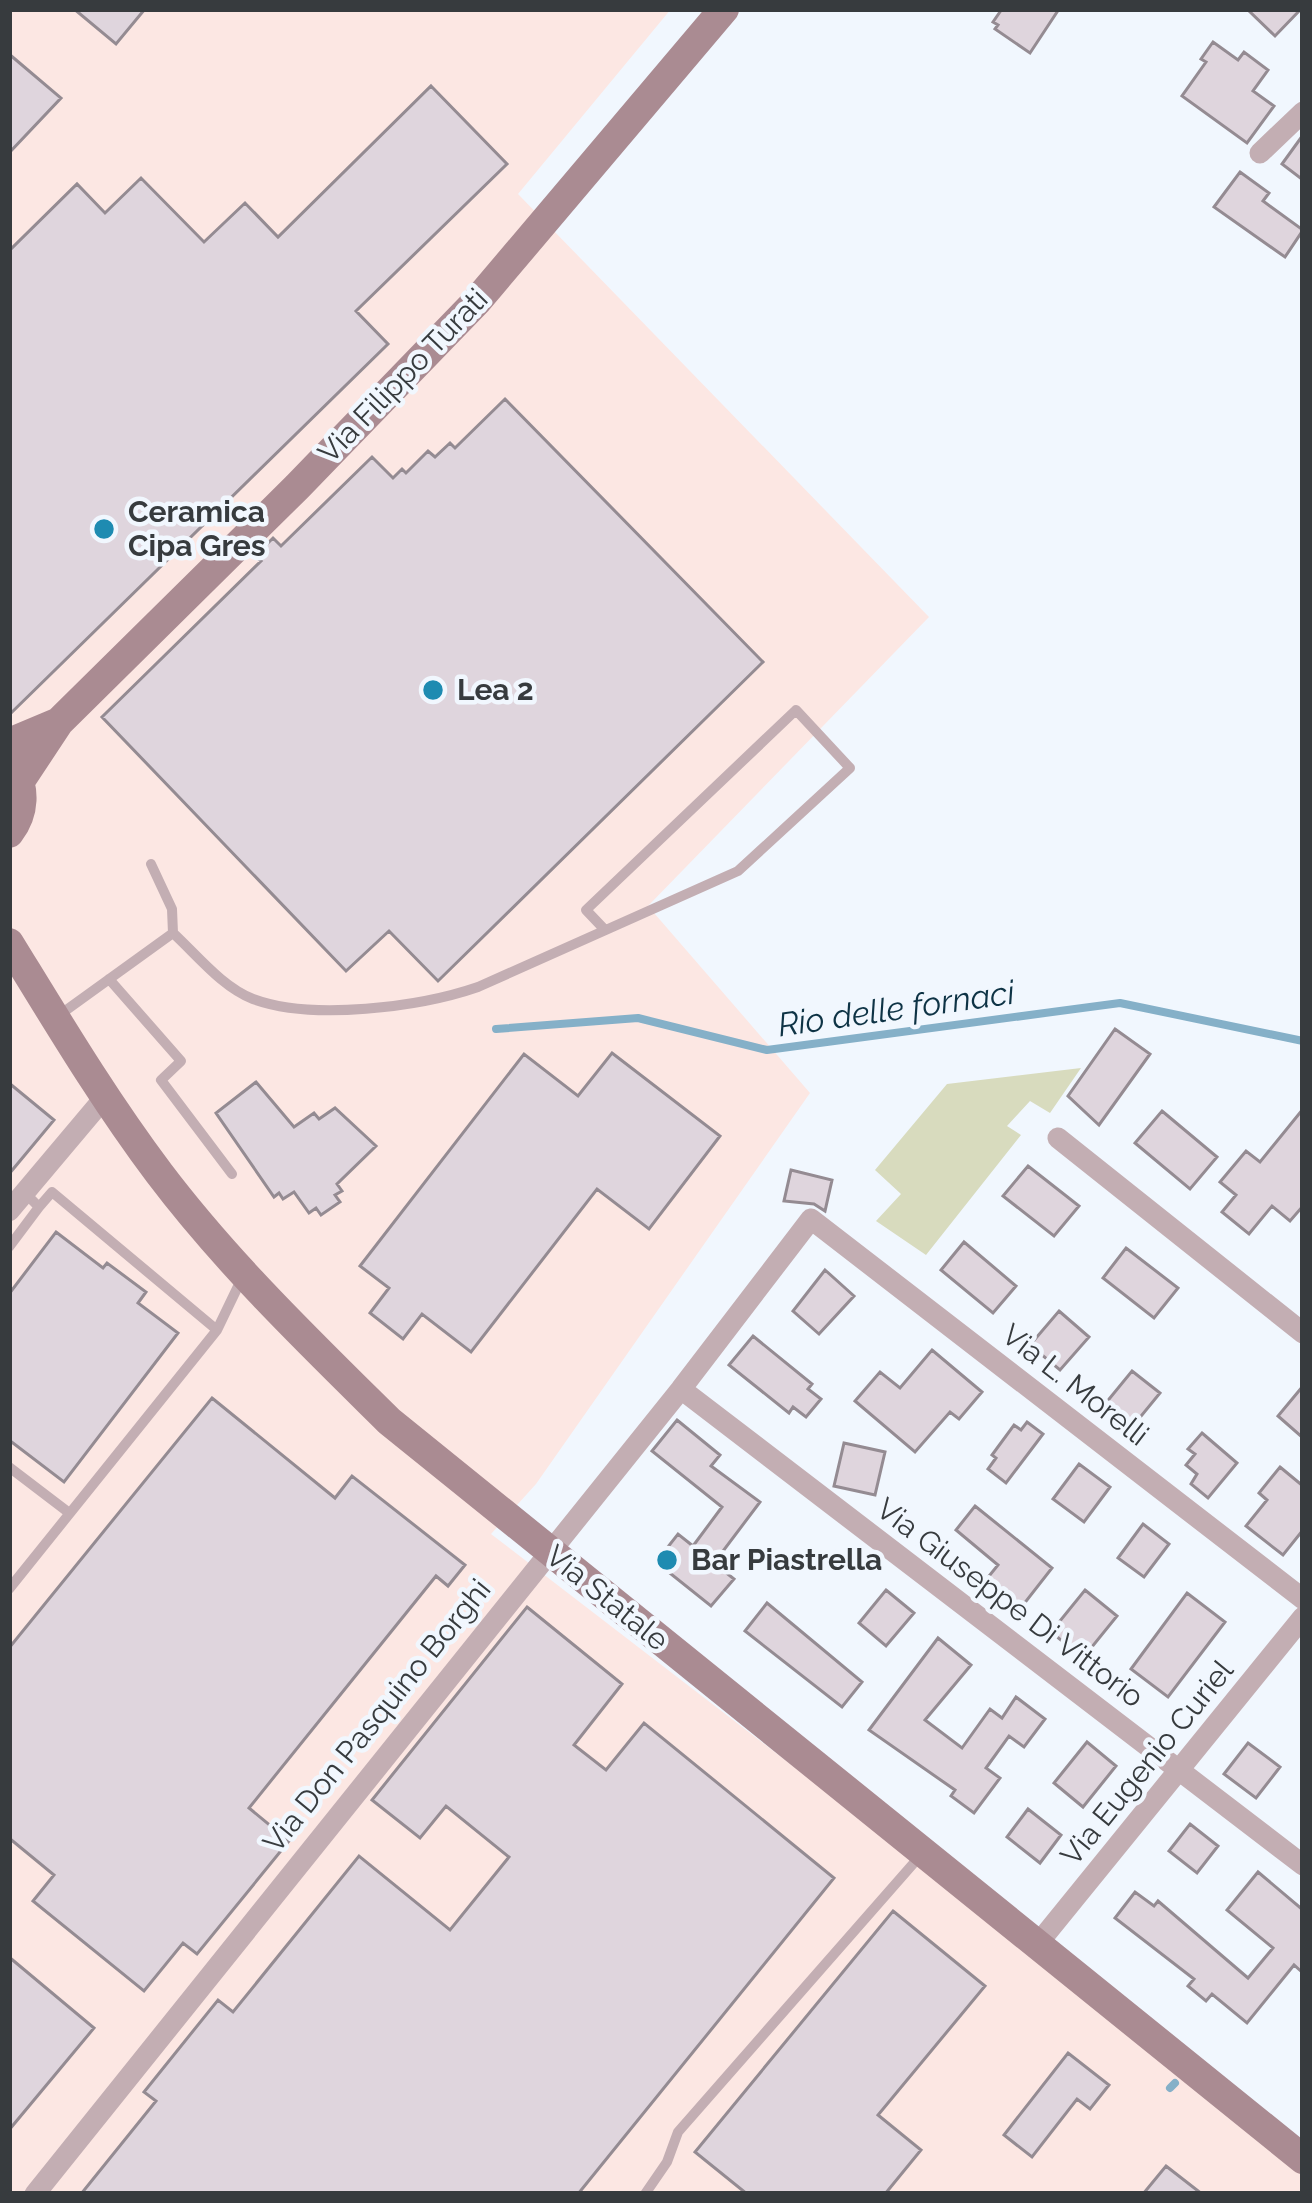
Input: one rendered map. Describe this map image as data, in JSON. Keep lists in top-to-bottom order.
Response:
{
  "streets": {
    "main road": ["Via Filippo Turati", "Via Statale"],
    "street": [
      "Via L. Morelli",
      "Via Giuseppe Di Vittorio",
      "Via Don Pasquino Borghi",
      "Via Eugenio Curiel"
    ]
  },
  "crossings": [
    ["Via L. Morelli", "Via Don Pasquino Borghi"],
    ["Via Statale", "Via Don Pasquino Borghi"],
    ["Via Statale", "Via Eugenio Curiel"],
    ["Via Giuseppe Di Vittorio", "Via Don Pasquino Borghi"],
    ["Via Giuseppe Di Vittorio", "Via Eugenio Curiel"]
  ],
  "water": ["Rio delle fornaci"],
  "places": ["Ceramica Cipa Gres", "Lea 2", "Bar Piastrella"]
}
